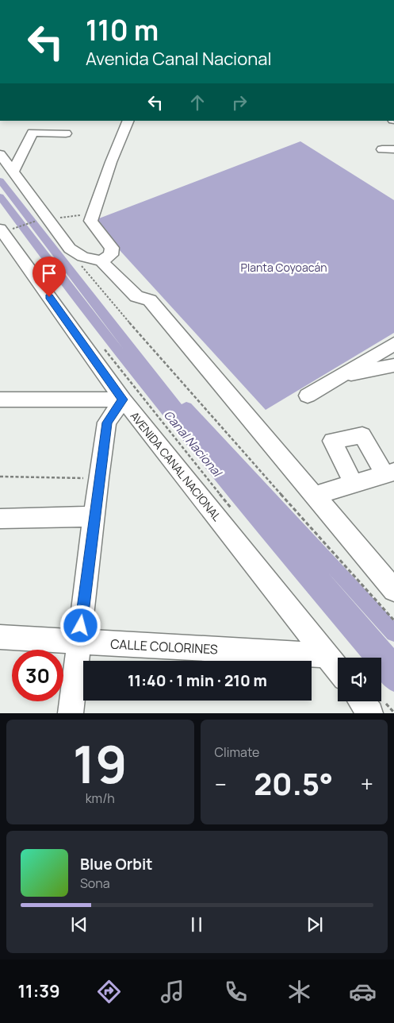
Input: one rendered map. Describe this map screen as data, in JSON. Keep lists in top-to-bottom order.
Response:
{
  "streets": {
    "street": ["AVENIDA CANAL NACIONAL", "CALLE COLORINES"]
  },
  "crossings": [
    ["AVENIDA CANAL NACIONAL", "CALLE COLORINES"]
  ],
  "water": ["Canal Nacional"],
  "parks": ["Planta Coyoacán"],
  "page": {
    "turn": ["110 m", "Avenida Canal Nacional"],
    "limit": "30",
    "trip": "11:40 · 1 min · 210 m",
    "tile": [
      ["19", "km/h"],
      "Climate"
    ],
    "heat": ["−", "20.5°", "+"],
    "song": ["Blue Orbit", "Sona"],
    "tabs": "11:39"
  }
}
